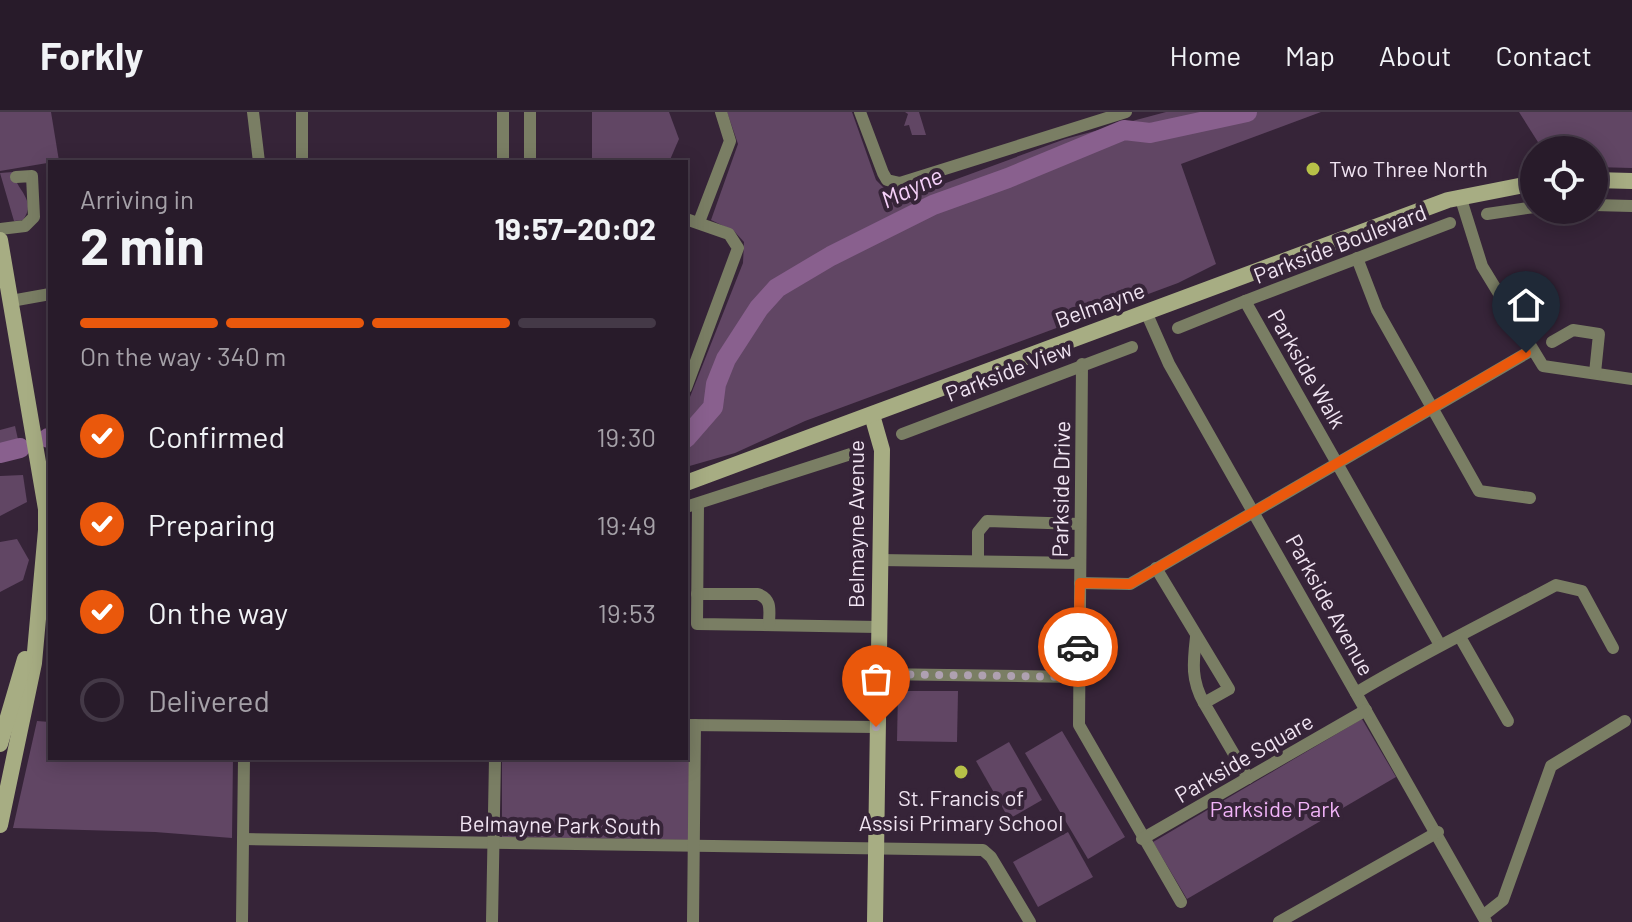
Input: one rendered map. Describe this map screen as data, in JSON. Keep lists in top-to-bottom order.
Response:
{
  "streets": {
    "street": [
      "Parkside Boulevard",
      "Belmayne",
      "Parkside Walk",
      "Parkside View",
      "Parkside Drive",
      "Belmayne Avenue",
      "Parkside Avenue",
      "Parkside Square",
      "Belmayne Park South"
    ]
  },
  "crossings": [
    ["Parkside Boulevard", "Parkside Walk"],
    ["Belmayne", "Belmayne Avenue"],
    ["Belmayne", "Parkside Avenue"],
    ["Parkside View", "Parkside Drive"],
    ["Parkside Drive", "Parkside Square"],
    ["Belmayne Avenue", "Belmayne Park South"],
    ["Parkside Avenue", "Parkside Square"]
  ],
  "water": ["Mayne"],
  "parks": ["Parkside Park"],
  "places": ["Two Three North", "St. Francis of Assisi Primary School"],
  "page": {
    "header": "Forkly",
    "nav": [
      "Home",
      "Map",
      "About",
      "Contact"
    ],
    "heading": ["2 min", "Arriving in", "19:57–20:02"],
    "bar": "On the way · 340 m",
    "list": [
      ["Confirmed", "19:30"],
      ["Preparing", "19:49"],
      ["On the way", "19:53"],
      "Delivered"
    ]
  }
}
